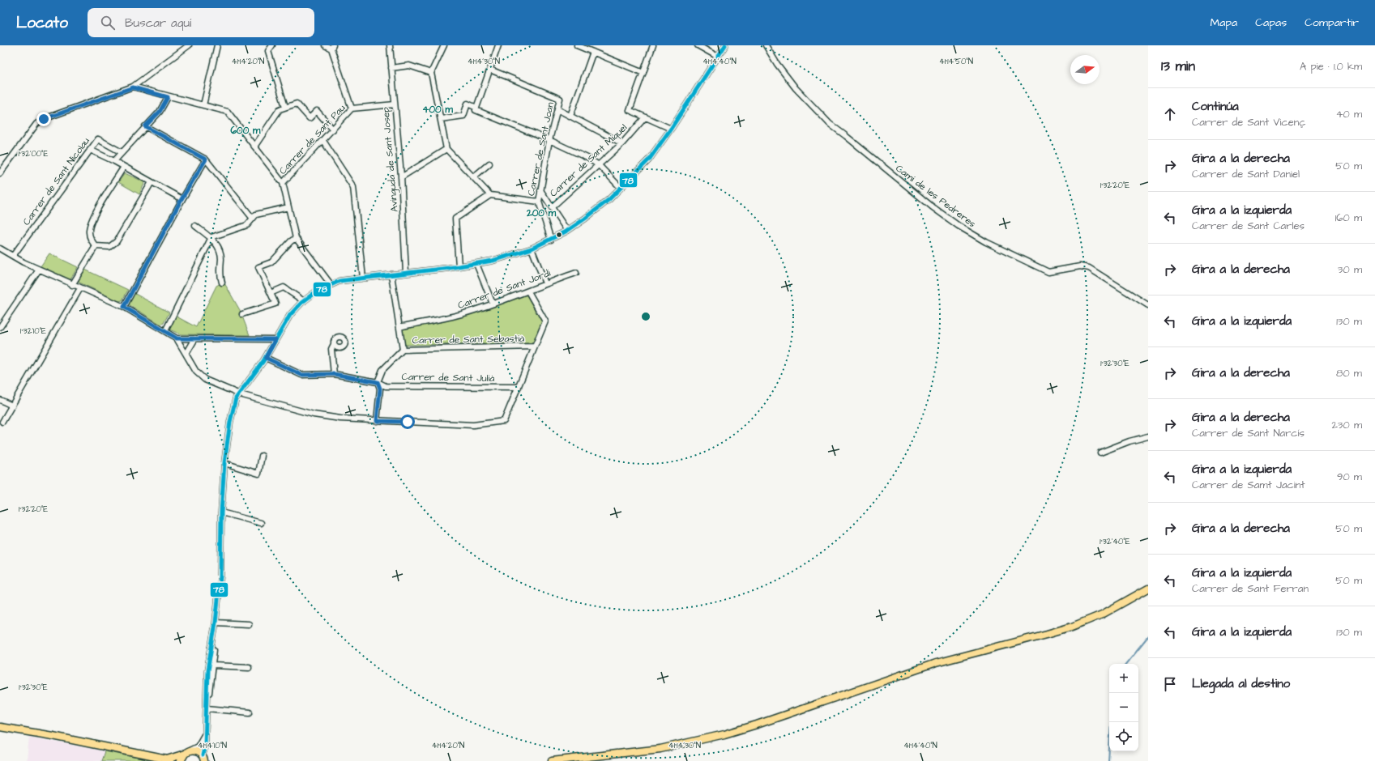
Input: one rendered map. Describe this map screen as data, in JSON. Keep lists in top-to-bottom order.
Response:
{
  "streets": {
    "street": [
      "Carrer de Sant Pau",
      "Carrer de Sant Joan",
      "Avinguda de Sant Josep",
      "Carrer de Sant Miquel",
      "Carrer de Sant Nicolau",
      "Camí de les Pedreres",
      "Carrer de Sant Jordi",
      "Carrer de Sant Sebastià",
      "Carrer de Sant Julià"
    ]
  },
  "crossings": [
    ["Carrer de Sant Pau", "Avinguda de Sant Josep"]
  ],
  "lines": ["transit line 78"],
  "north": "right",
  "page": {
    "header": "Locato",
    "search": "Buscar aquí",
    "nav": ["Mapa", "Capas", "Compartir"],
    "heading": ["13 min", "A pie · 1.0 km"],
    "list": [
      ["Continúa", "Carrer de Sant Vicenç", "40 m"],
      ["Gira a la derecha", "Carrer de Sant Daniel", "50 m"],
      ["Gira a la izquierda", "Carrer de Sant Carles", "160 m"],
      ["Gira a la derecha", "30 m"],
      ["Gira a la izquierda", "130 m"],
      ["Gira a la derecha", "80 m"],
      ["Gira a la derecha", "Carrer de Sant Narcís", "230 m"],
      ["Gira a la izquierda", "Carrer de Samt Jacint", "90 m"],
      ["Gira a la derecha", "50 m"],
      ["Gira a la izquierda", "Carrer de Sant Ferran", "50 m"],
      ["Gira a la izquierda", "130 m"],
      "Llegada al destino"
    ],
    "map_buttons": ["+", "−"]
  },
  "coordinates": [
    "41°14'20\"N",
    "41°14'30\"N",
    "41°14'40\"N",
    "41°14'50\"N",
    "1°32'00\"E",
    "1°32'20\"E",
    "1°32'10\"E",
    "1°32'30\"E",
    "1°32'40\"E",
    "41°14'10\"N"
  ],
  "rings": ["400 m", "600 m", "200 m"]
}
